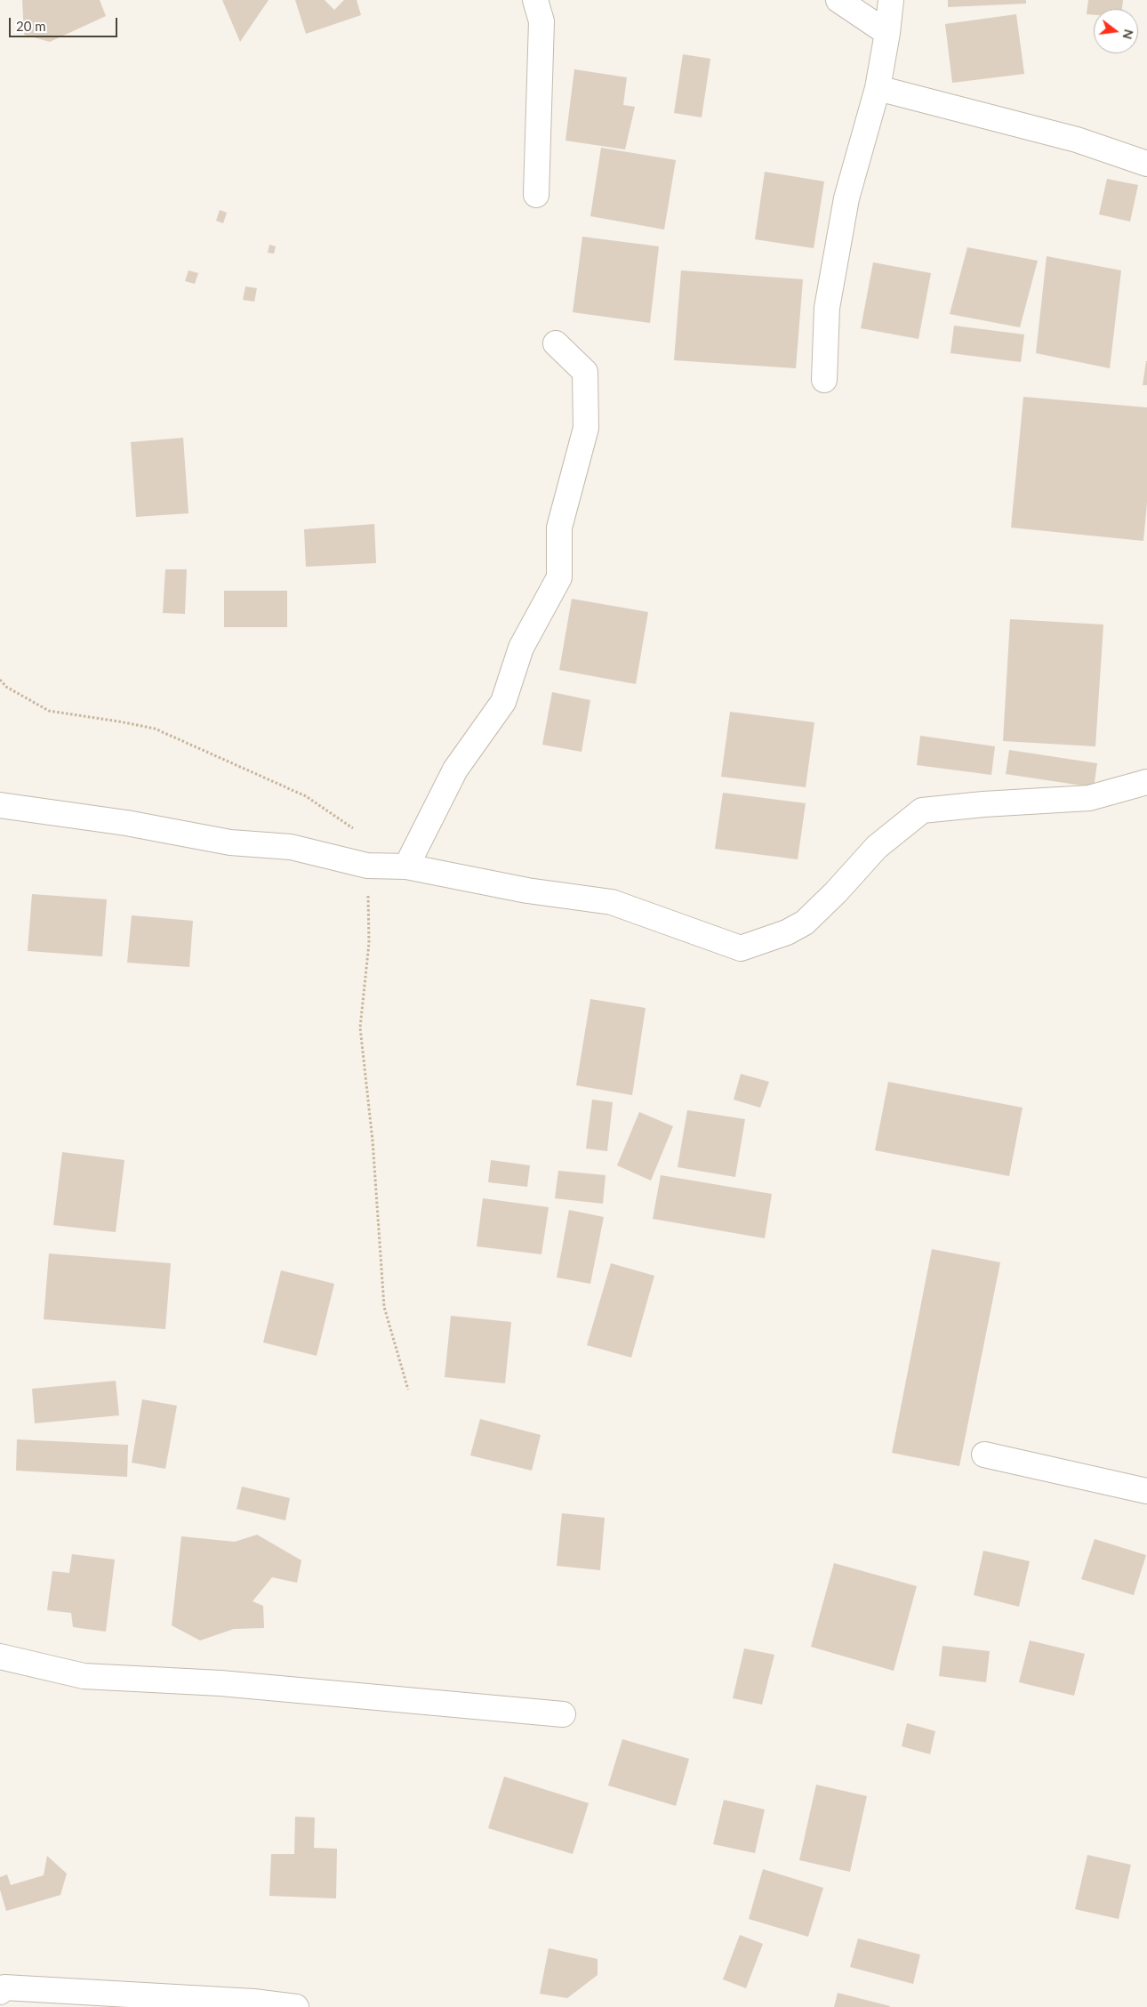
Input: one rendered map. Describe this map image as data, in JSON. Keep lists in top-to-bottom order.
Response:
{
  "scale_bar": "20 m",
  "north": "right"
}
